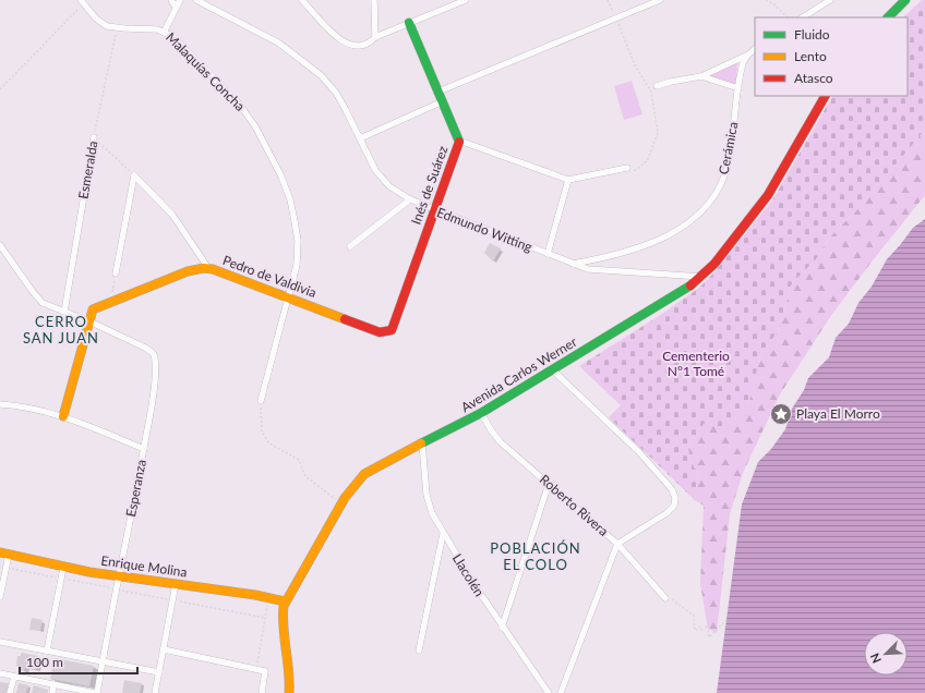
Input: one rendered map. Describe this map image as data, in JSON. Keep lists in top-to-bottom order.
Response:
{
  "streets": {
    "main road": [
      "Inés de Suárez",
      "Pedro de Valdivia",
      "Avenida Carlos Werner",
      "Enrique Molina"
    ],
    "street": [
      "Malaquías Concha",
      "Cerámica",
      "Esmeralda",
      "Edmundo Witting",
      "Esperanza",
      "Roberto Rivera",
      "Llacolén"
    ]
  },
  "crossings": [
    ["Malaquías Concha", "Esmeralda"],
    ["Malaquías Concha", "Pedro de Valdivia"],
    ["Cerámica", "Edmundo Witting"],
    ["Inés de Suárez", "Edmundo Witting"],
    ["Inés de Suárez", "Pedro de Valdivia"],
    ["Edmundo Witting", "Avenida Carlos Werner"],
    ["Avenida Carlos Werner", "Roberto Rivera"],
    ["Avenida Carlos Werner", "Enrique Molina"],
    ["Avenida Carlos Werner", "Llacolén"],
    ["Esperanza", "Enrique Molina"]
  ],
  "districts": ["CERRO SAN JUAN", "POBLACIÓN EL COLO"],
  "parks": ["Cementerio N°1 Tomé"],
  "places": {
    "place": ["Playa El Morro"]
  },
  "legend": ["Fluido", "Lento", "Atasco"],
  "scale_bar": "100 m",
  "north": "bottom left"
}
